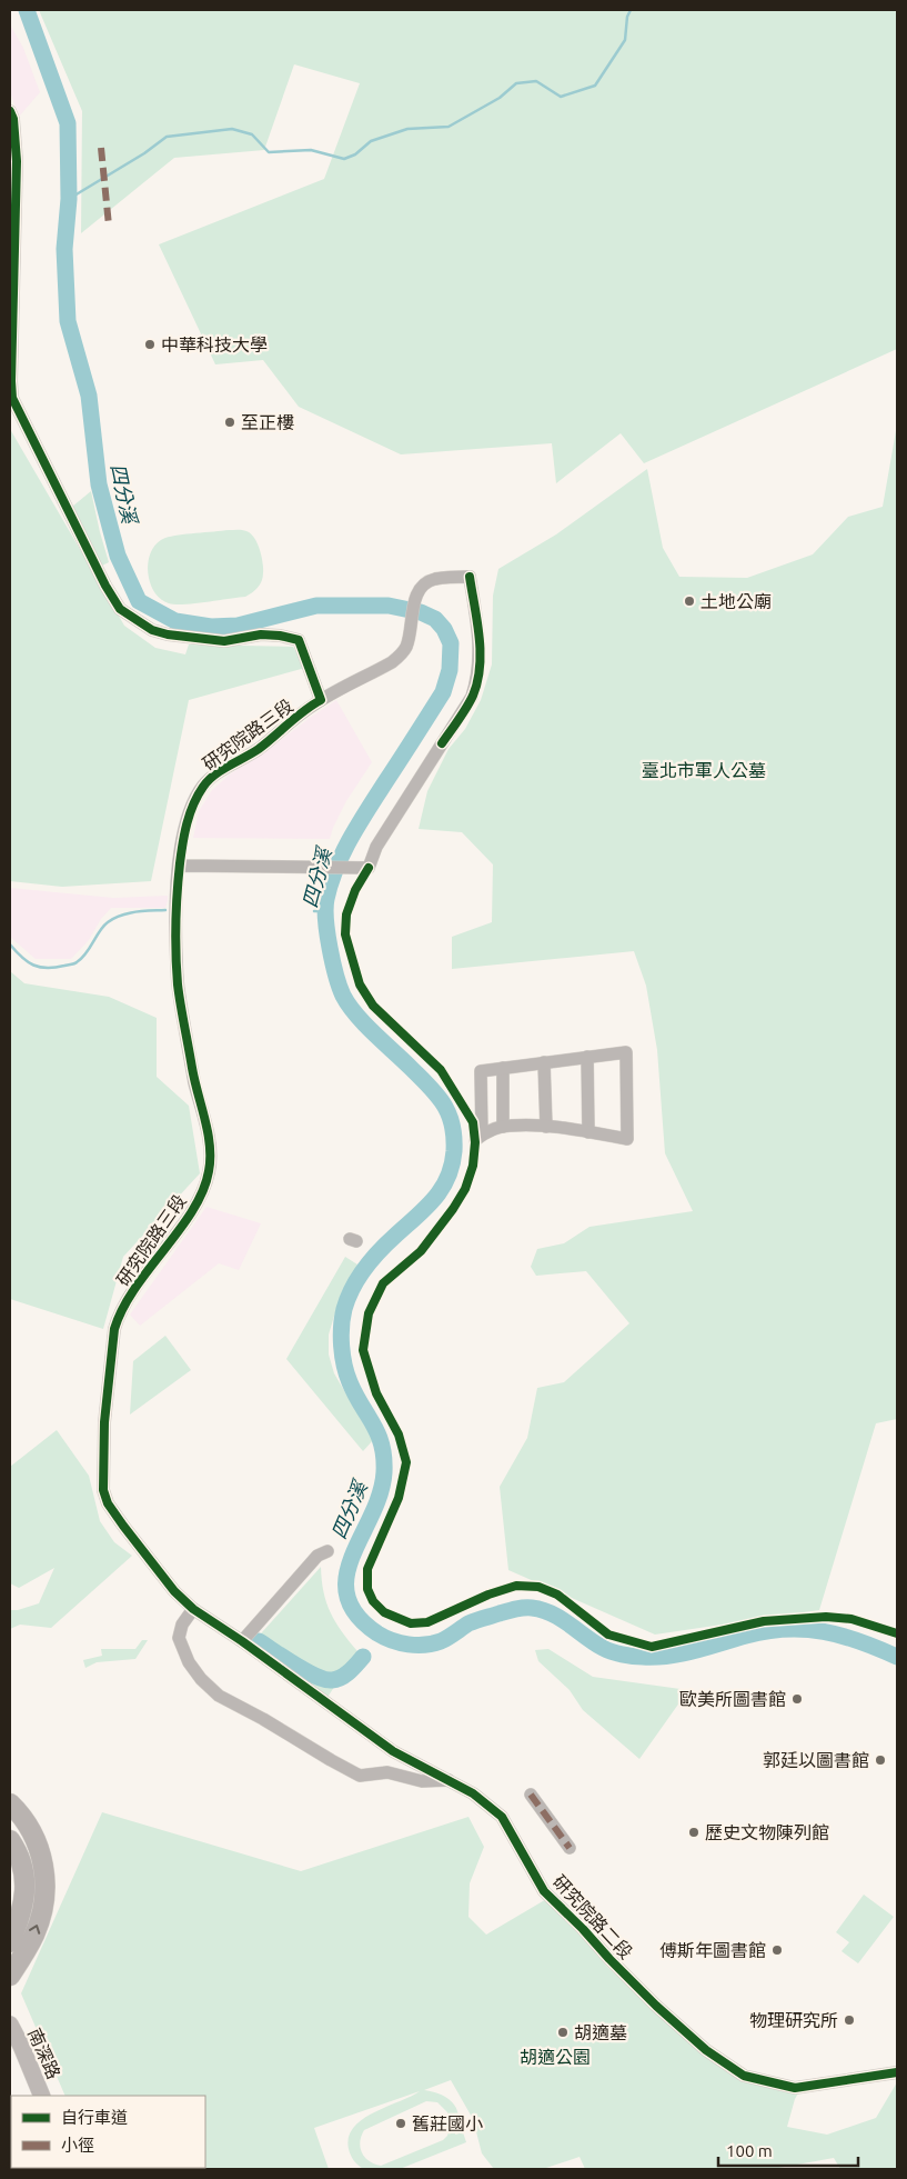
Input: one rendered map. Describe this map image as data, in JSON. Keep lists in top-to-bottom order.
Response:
{
  "streets": {
    "main road": ["南深路"],
    "street": ["研究院路三段", "研究院路二段"]
  },
  "crossings": [
    ["研究院路三段", "研究院路二段"]
  ],
  "water": ["四分溪"],
  "parks": ["臺北市軍人公墓", "胡適公園"],
  "places": [
    "中華科技大學",
    "至正樓",
    "土地公廟",
    "歐美所圖書館",
    "郭廷以圖書館",
    "歷史文物陳列館",
    "傅斯年圖書館",
    "物理研究所",
    "胡適墓",
    "舊莊國小"
  ],
  "legend": ["自行車道", "小徑"],
  "scale_bar": "100 m"
}
